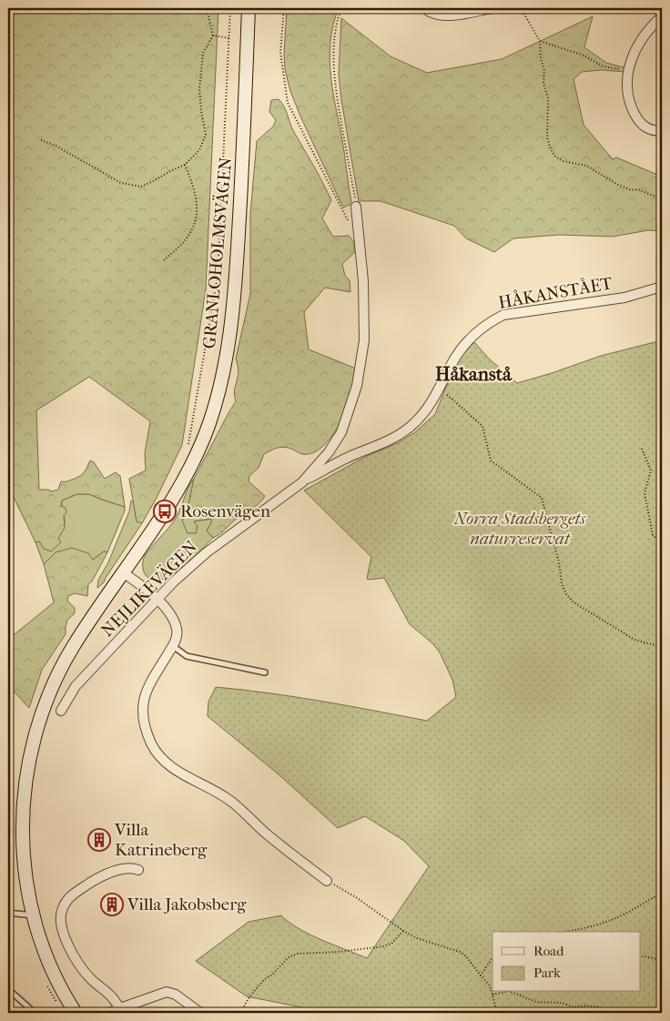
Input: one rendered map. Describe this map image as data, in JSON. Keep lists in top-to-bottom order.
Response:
{
  "streets": {
    "street": ["GRANLOHOLMSVÄGEN", "HÅKANSTÅET", "NEJLIKEVÄGEN"]
  },
  "crossings": [
    ["HÅKANSTÅET", "NEJLIKEVÄGEN"]
  ],
  "districts": ["Håkanstå"],
  "parks": ["Norra Stadsbergets naturreservat"],
  "places": {
    "bus stop": ["Rosenvägen"],
    "building": ["Villa Katrineberg", "Villa Jakobsberg"]
  },
  "legend": ["Road", "Park"]
}
